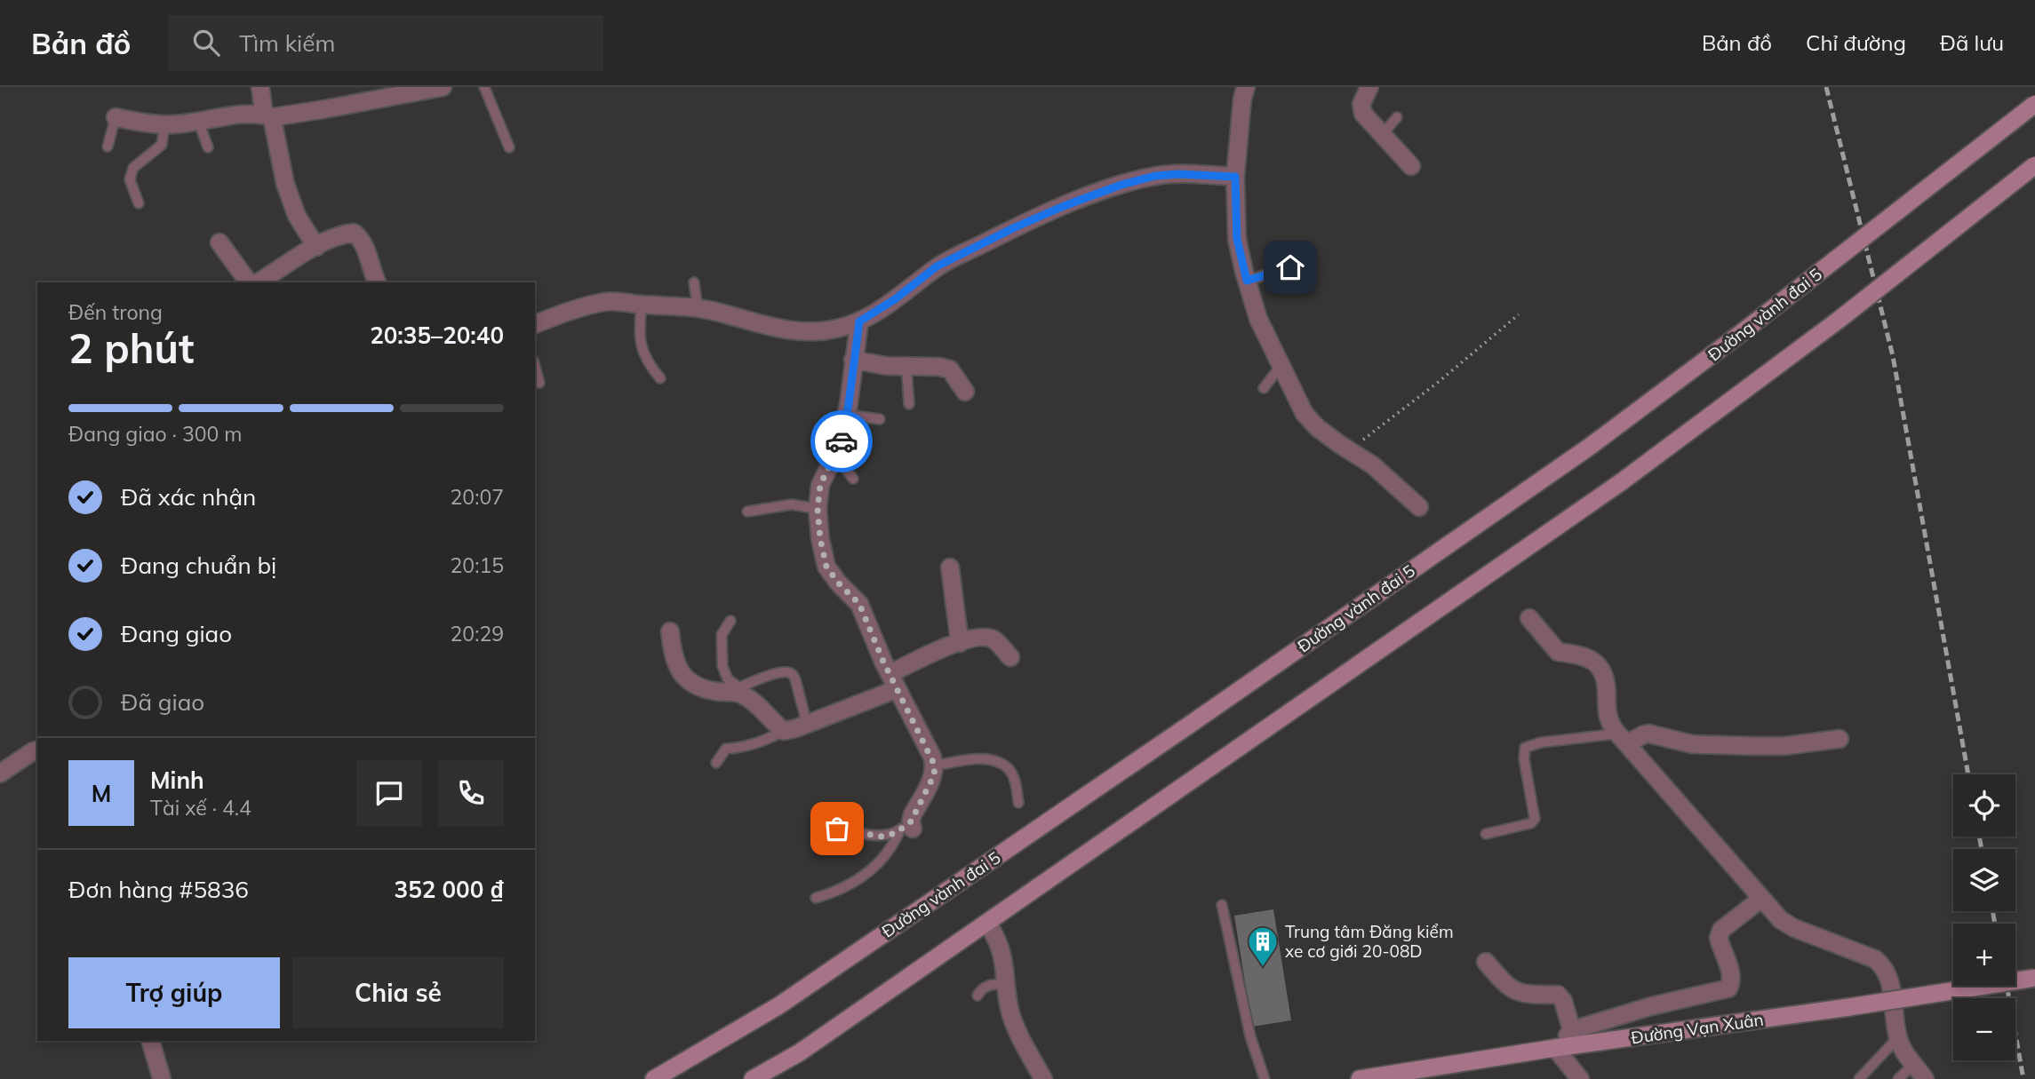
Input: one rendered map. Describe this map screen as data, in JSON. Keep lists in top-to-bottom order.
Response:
{
  "streets": {
    "main road": ["Đường vành đai 5", "Đường Vạn Xuân"]
  },
  "places": {
    "building": ["Trung tâm Đăng kiểm xe cơ giới 20-08D"]
  },
  "page": {
    "header": "Bản đồ",
    "search": "Tìm kiếm",
    "nav": ["Bản đồ", "Chỉ đường", "Đã lưu"],
    "heading": ["2 phút", "Đến trong", "20:35–20:40"],
    "panel": [
      "Minh",
      "Tài xế · 4.4",
      "Đơn hàng #5836",
      "352 000 ₫"
    ],
    "bar": "Đang giao · 300 m",
    "list": [
      ["Đã xác nhận", "20:07"],
      ["Đang chuẩn bị", "20:15"],
      ["Đang giao", "20:29"],
      "Đã giao"
    ],
    "round": "M",
    "map_buttons": ["+", "−"],
    "buttons": ["Trợ giúp", "Chia sẻ"]
  }
}
